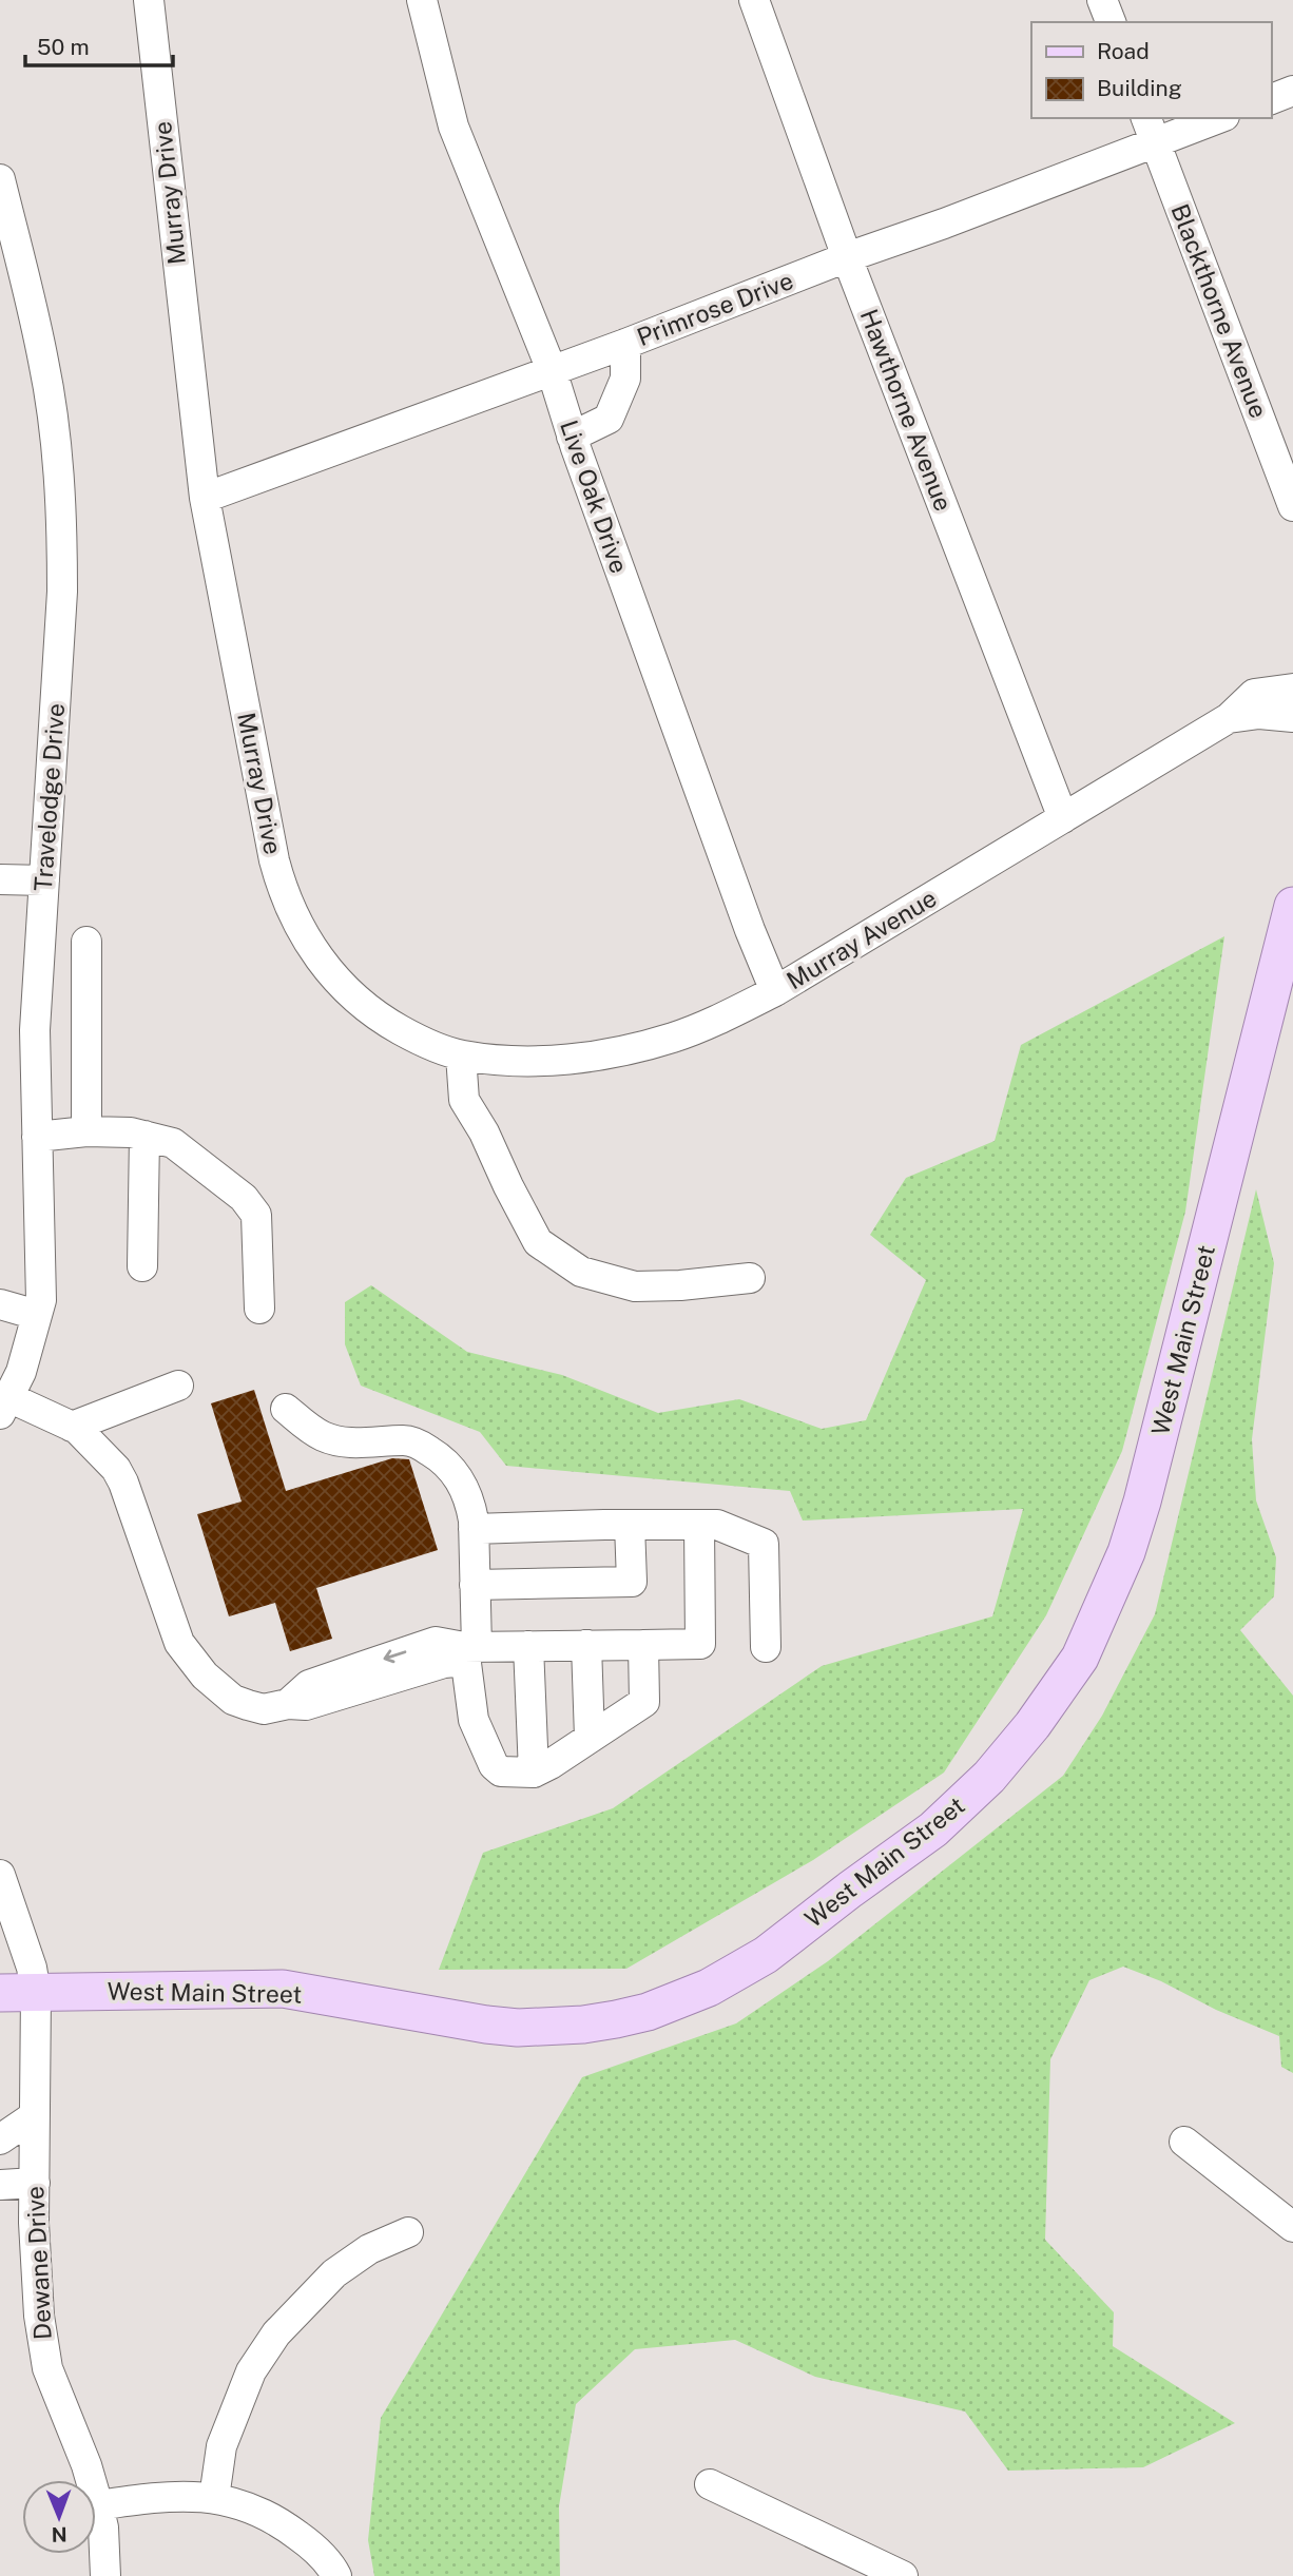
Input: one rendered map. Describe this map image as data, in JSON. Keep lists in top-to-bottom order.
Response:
{
  "streets": {
    "main road": ["West Main Street"],
    "street": [
      "Murray Drive",
      "Primrose Drive",
      "Blackthorne Avenue",
      "Hawthorne Avenue",
      "Live Oak Drive",
      "Travelodge Drive",
      "Murray Avenue",
      "Dewane Drive"
    ]
  },
  "crossings": [
    ["Murray Drive", "Primrose Drive"],
    ["Murray Drive", "Murray Avenue"],
    ["Primrose Drive", "Blackthorne Avenue"],
    ["Primrose Drive", "Hawthorne Avenue"],
    ["Primrose Drive", "Live Oak Drive"],
    ["Hawthorne Avenue", "Murray Avenue"],
    ["Live Oak Drive", "Murray Avenue"],
    ["West Main Street", "Dewane Drive"]
  ],
  "legend": ["Road", "Building"],
  "scale_bar": "50 m",
  "north": "bottom"
}
